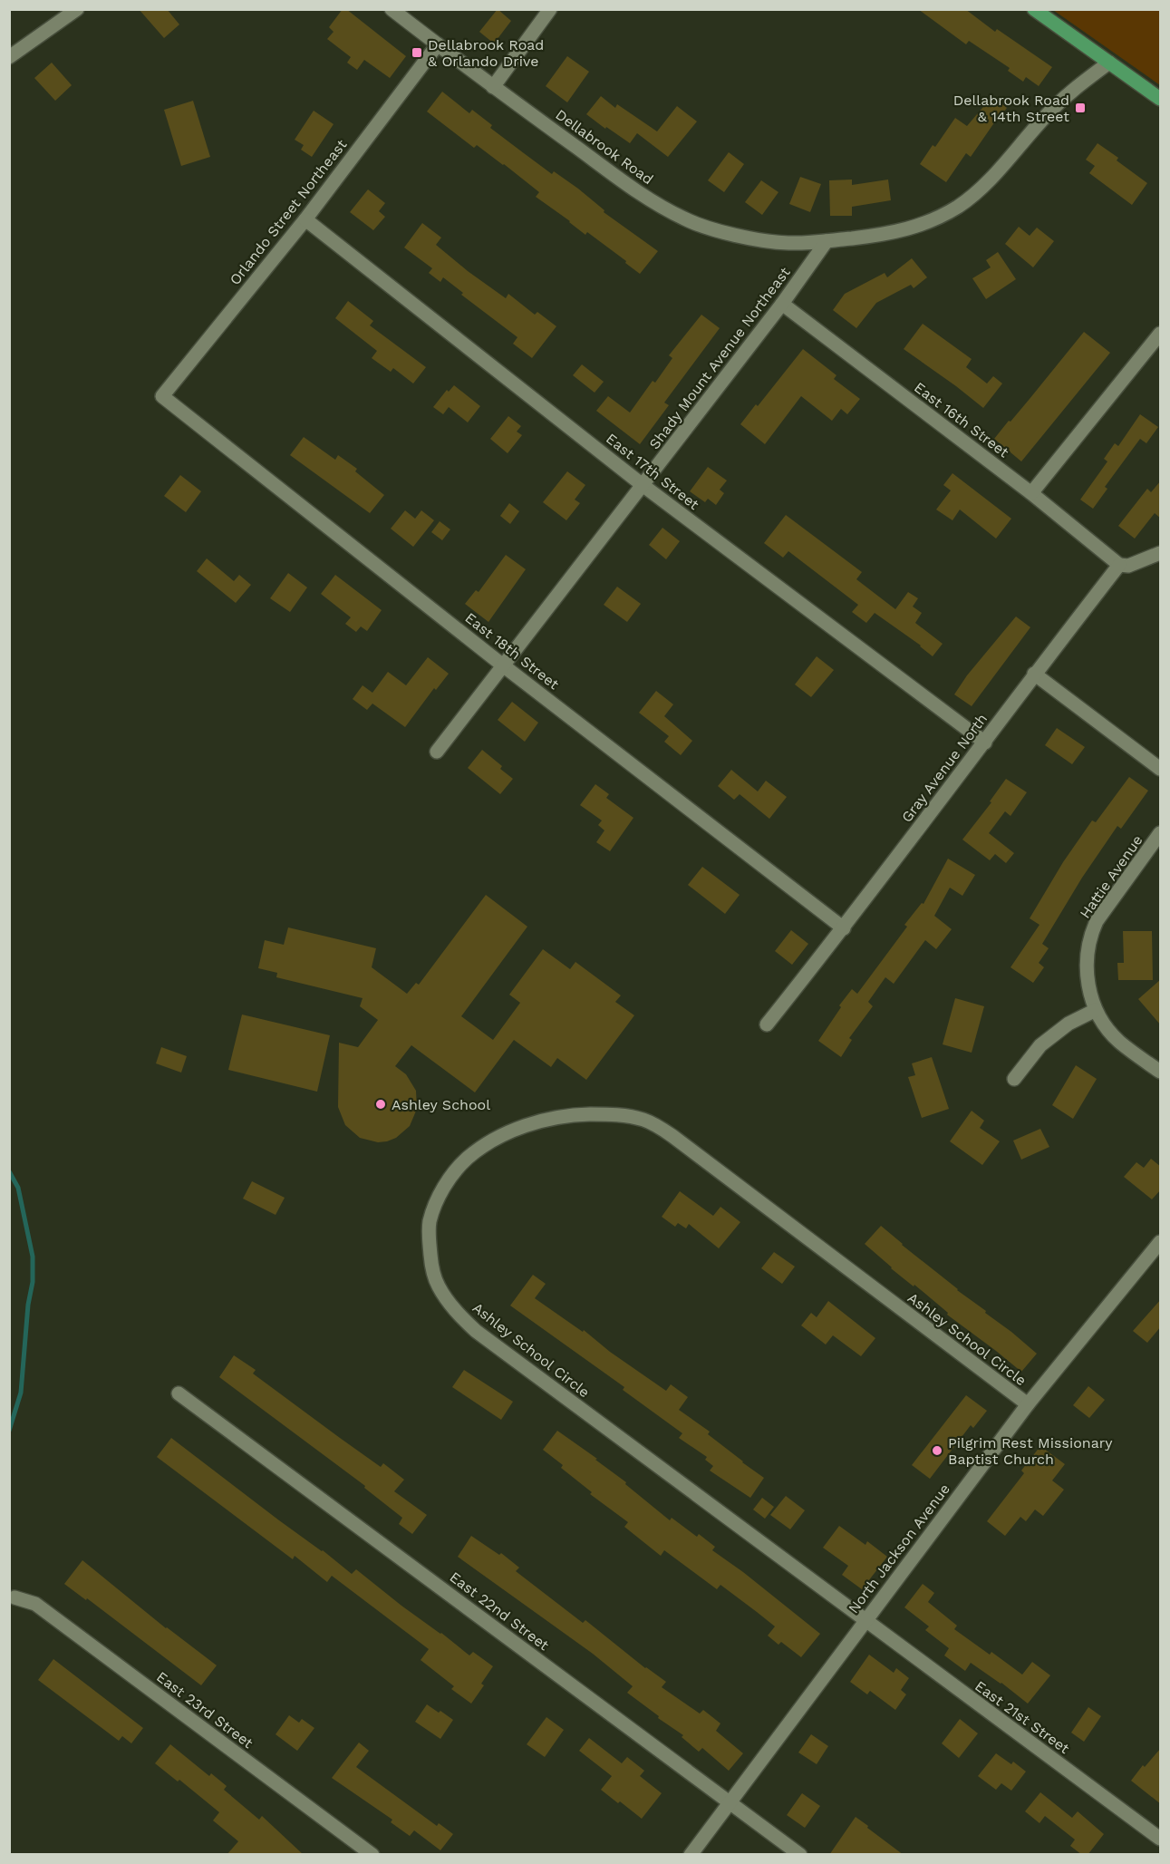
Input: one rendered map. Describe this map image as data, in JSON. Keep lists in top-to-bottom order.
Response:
{
  "streets": {
    "street": [
      "Dellabrook Road",
      "Orlando Street Northeast",
      "Shady Mount Avenue Northeast",
      "East 16th Street",
      "East 17th Street",
      "East 18th Street",
      "Gray Avenue North",
      "Hattie Avenue",
      "Ashley School Circle",
      "North Jackson Avenue",
      "East 22nd Street",
      "East 23rd Street",
      "East 21st Street"
    ]
  },
  "crossings": [
    ["Dellabrook Road", "Orlando Street Northeast"],
    ["Dellabrook Road", "Shady Mount Avenue Northeast"],
    ["Orlando Street Northeast", "East 17th Street"],
    ["Orlando Street Northeast", "East 18th Street"],
    ["Shady Mount Avenue Northeast", "East 16th Street"],
    ["Shady Mount Avenue Northeast", "East 17th Street"],
    ["Shady Mount Avenue Northeast", "East 18th Street"],
    ["East 16th Street", "Gray Avenue North"],
    ["East 17th Street", "Gray Avenue North"],
    ["East 18th Street", "Gray Avenue North"],
    ["Ashley School Circle", "North Jackson Avenue"],
    ["Ashley School Circle", "East 21st Street"],
    ["North Jackson Avenue", "East 22nd Street"],
    ["North Jackson Avenue", "East 21st Street"]
  ],
  "places": {
    "transit": ["Dellabrook Road & Orlando Drive", "Dellabrook Road & 14th Street"],
    "other": ["Ashley School", "Pilgrim Rest Missionary Baptist Church"]
  }
}
